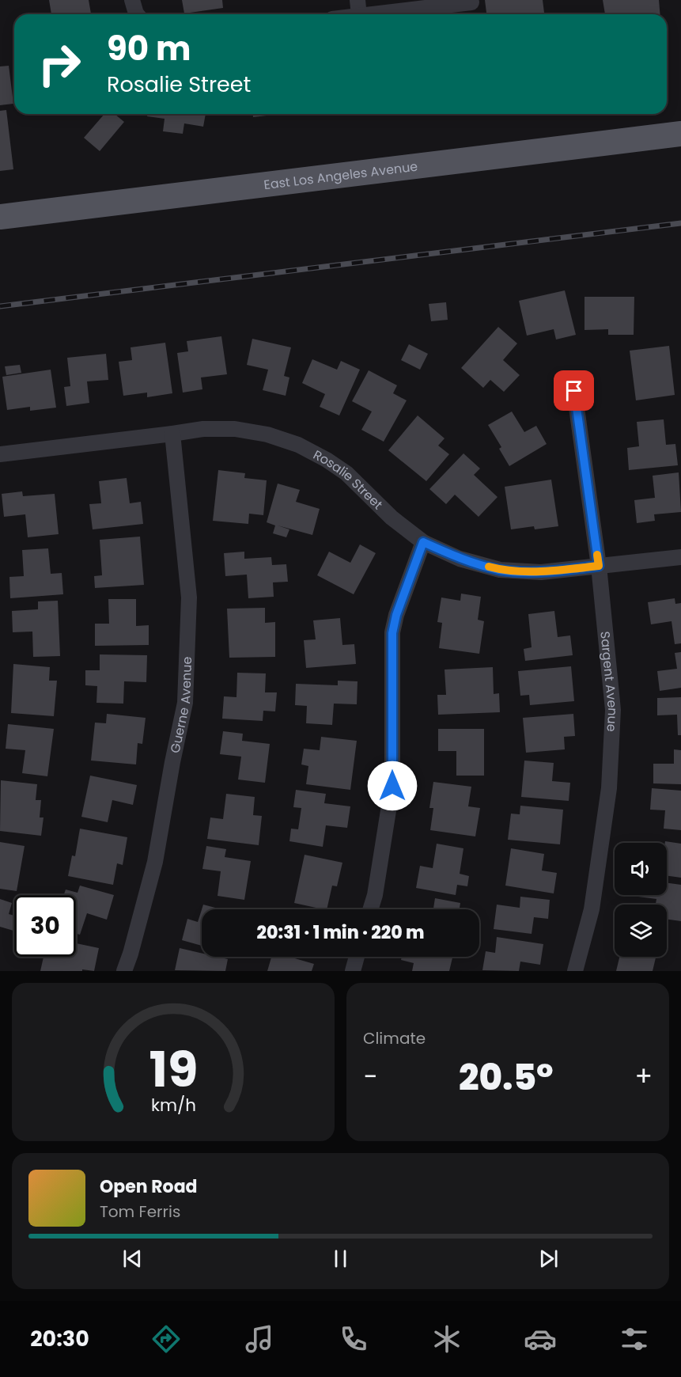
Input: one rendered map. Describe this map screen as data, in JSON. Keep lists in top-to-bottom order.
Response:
{
  "streets": {
    "main road": ["East Los Angeles Avenue"],
    "street": ["Rosalie Street", "Sargent Avenue", "Guerne Avenue"]
  },
  "crossings": [
    ["Rosalie Street", "Sargent Avenue"],
    ["Rosalie Street", "Guerne Avenue"]
  ],
  "page": {
    "turn": ["90 m", "Rosalie Street"],
    "limit": "30",
    "trip": "20:31 · 1 min · 220 m",
    "tile": "Climate",
    "heat": ["−", "20.5°", "+"],
    "song": ["Open Road", "Tom Ferris"],
    "tabs": "20:30",
    "gauge": ["19", "km/h"]
  }
}
